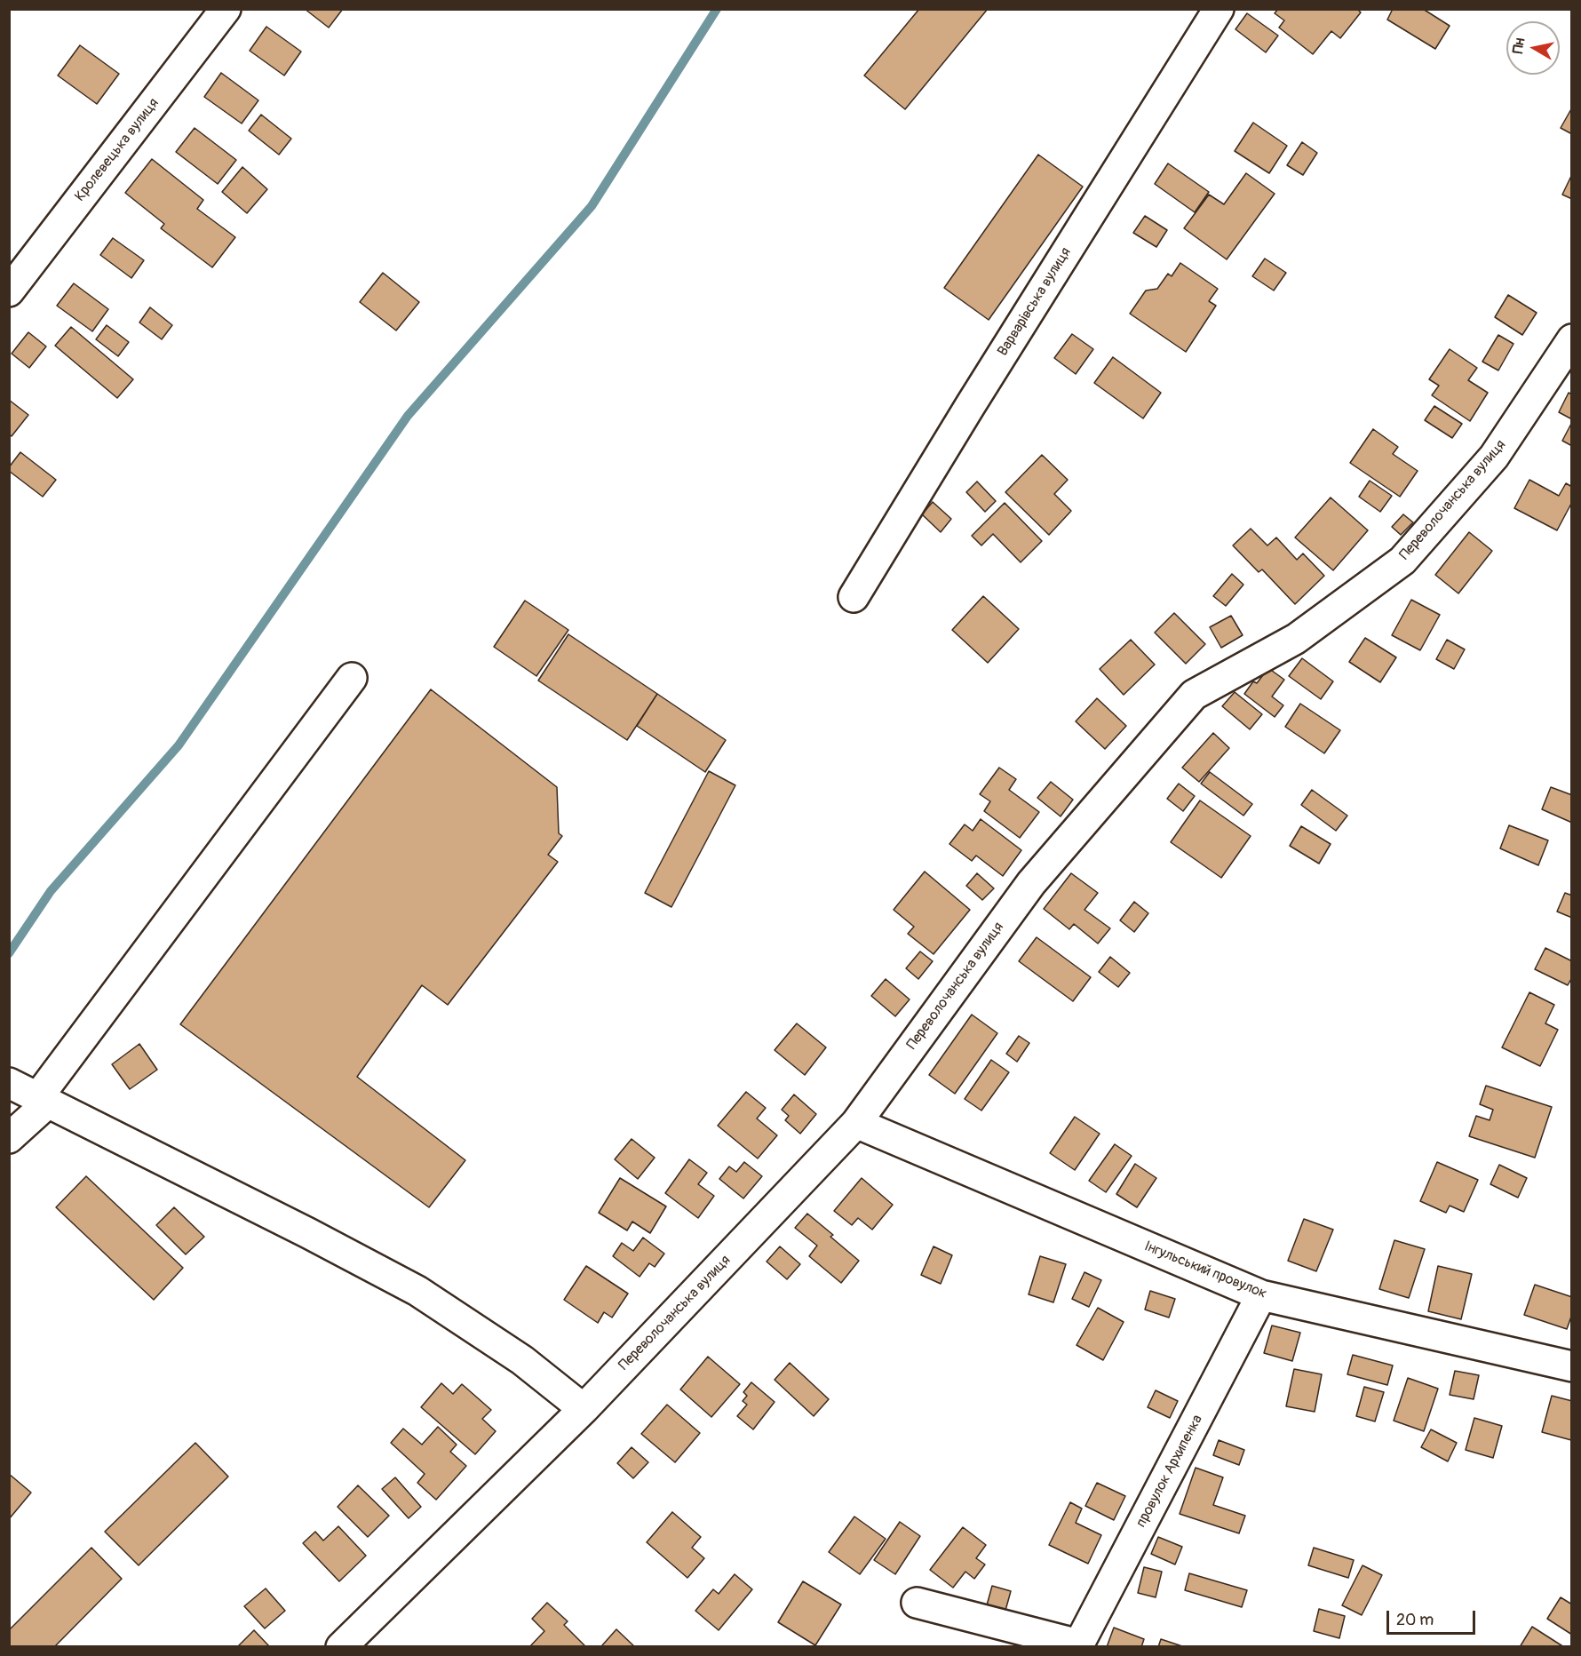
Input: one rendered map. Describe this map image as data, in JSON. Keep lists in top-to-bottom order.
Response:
{
  "streets": {
    "street": [
      "Кролевецька вулиця",
      "Варварівська вулиця",
      "Переволочанська вулиця",
      "Інгульський провулок",
      "провулок Архипенка"
    ]
  },
  "crossings": [
    ["Переволочанська вулиця", "Інгульський провулок"],
    ["Інгульський провулок", "провулок Архипенка"]
  ],
  "scale_bar": "20 m",
  "north": "left"
}
